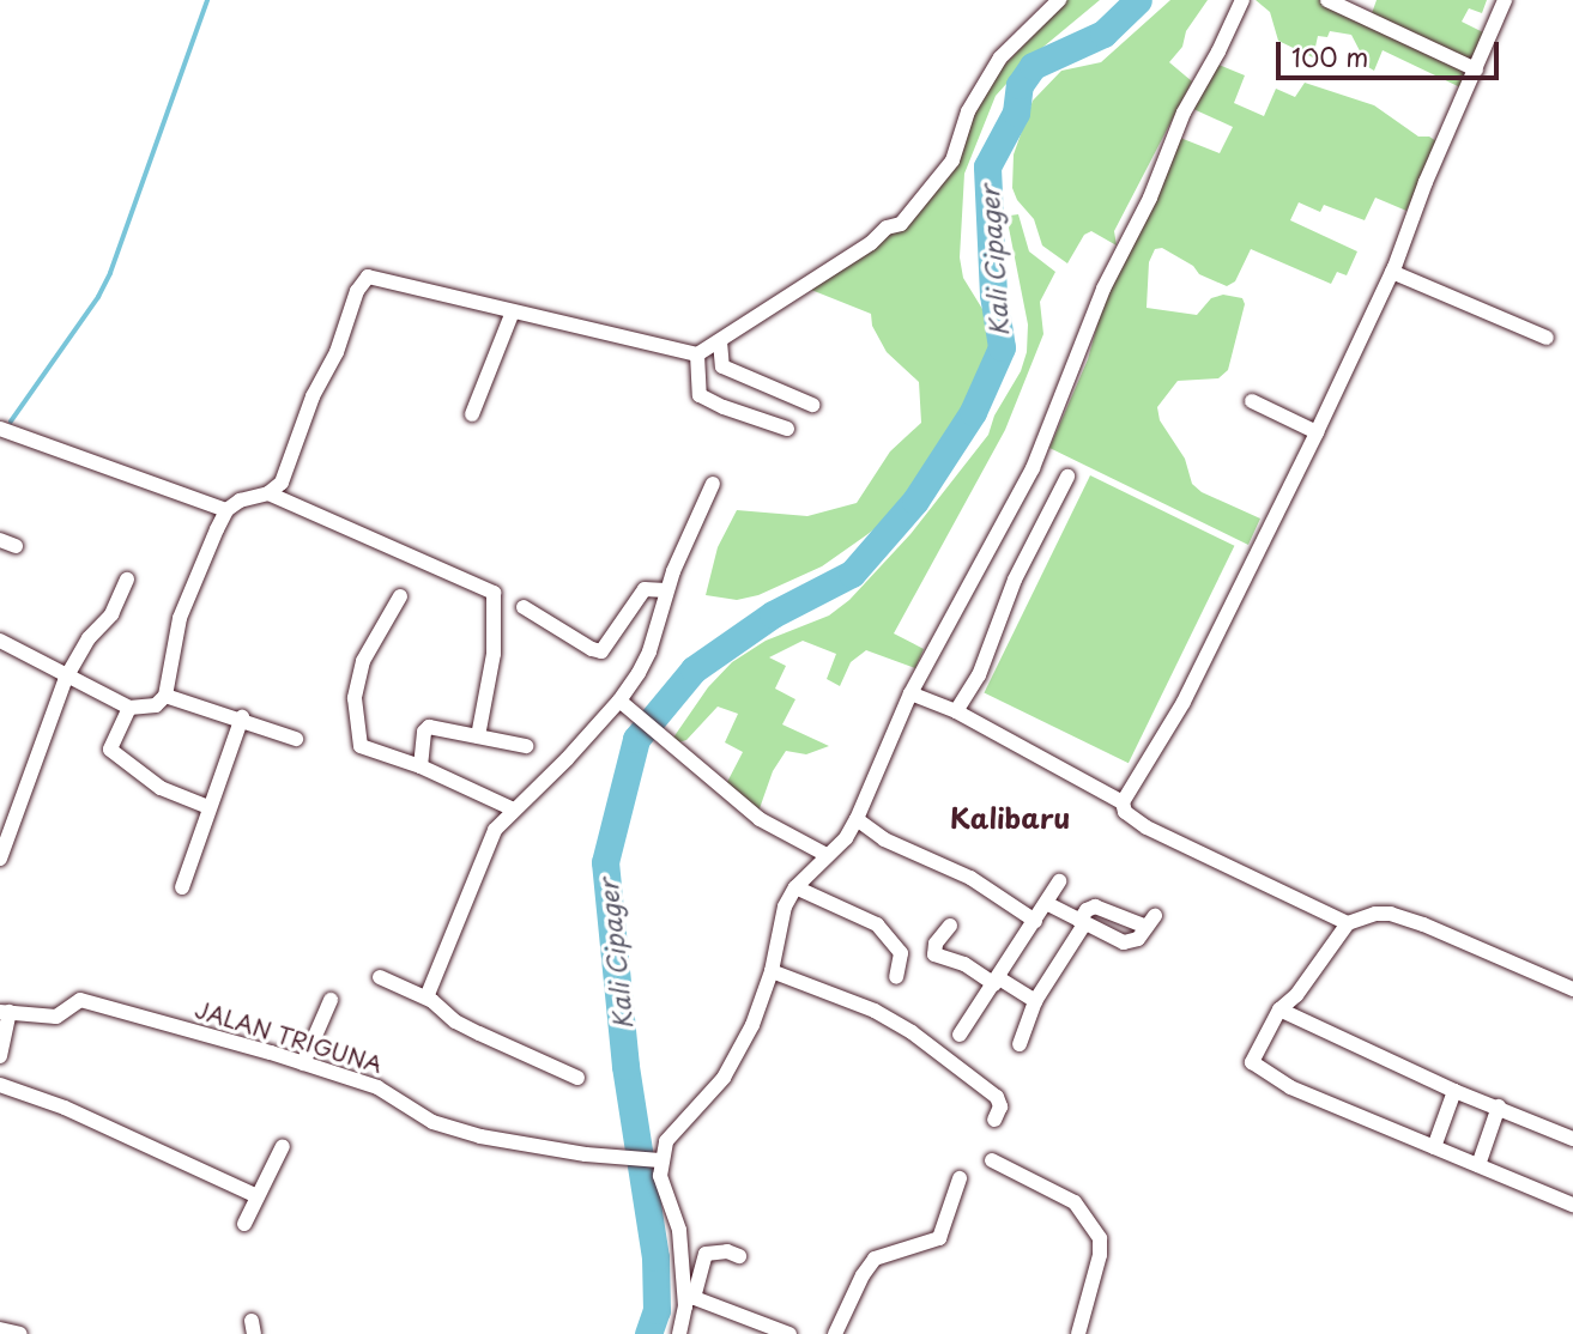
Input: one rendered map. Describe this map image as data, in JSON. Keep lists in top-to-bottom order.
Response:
{
  "streets": {
    "street": ["JALAN TRIGUNA"]
  },
  "districts": ["Kalibaru"],
  "water": ["Kali Cipager"],
  "scale_bar": "100 m"
}
